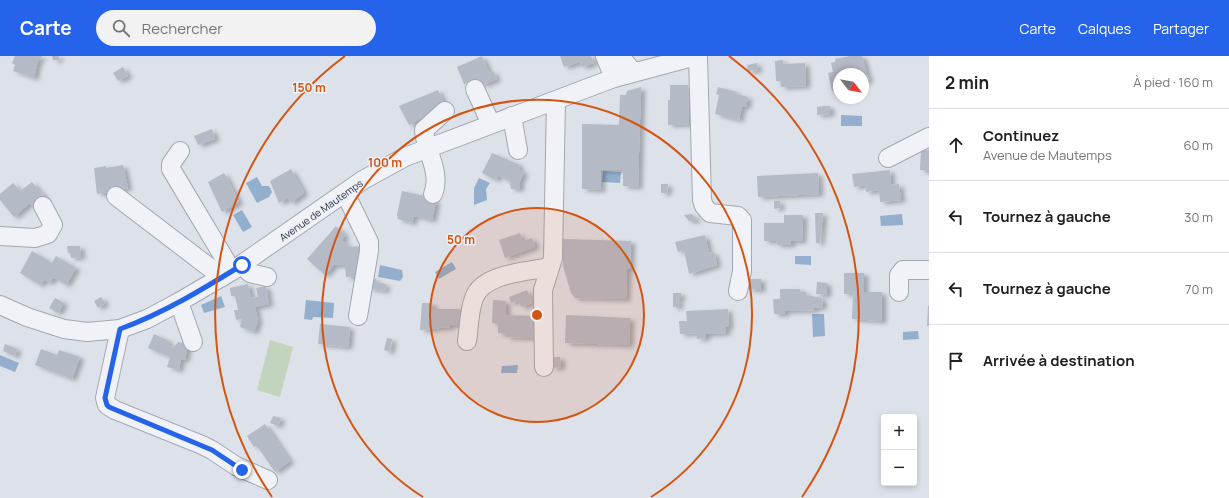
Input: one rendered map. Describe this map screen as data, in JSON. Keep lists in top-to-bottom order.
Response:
{
  "streets": {
    "street": ["Avenue de Mautemps"]
  },
  "north": "bottom right",
  "page": {
    "header": "Carte",
    "search": "Rechercher",
    "nav": ["Carte", "Calques", "Partager"],
    "heading": ["2 min", "À pied · 160 m"],
    "list": [
      ["Continuez", "Avenue de Mautemps", "60 m"],
      ["Tournez à gauche", "30 m"],
      ["Tournez à gauche", "70 m"],
      "Arrivée à destination"
    ],
    "map_buttons": ["+", "−"]
  },
  "rings": ["150 m", "100 m", "50 m"]
}
